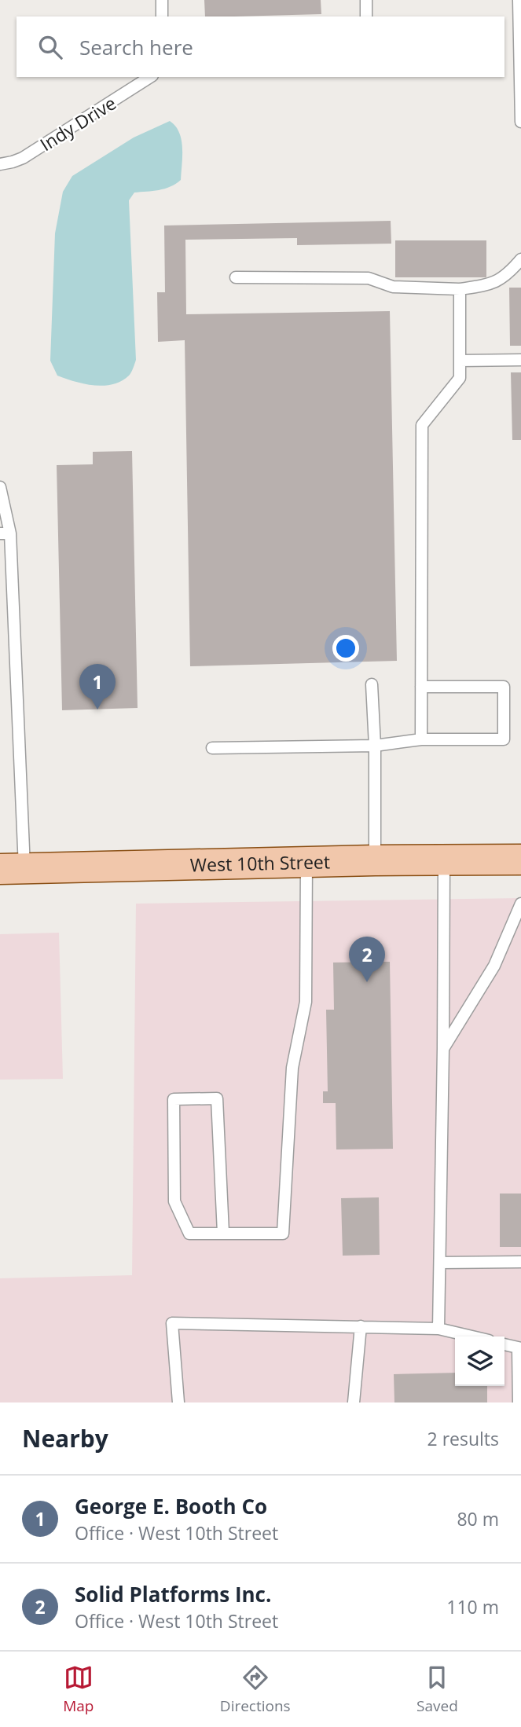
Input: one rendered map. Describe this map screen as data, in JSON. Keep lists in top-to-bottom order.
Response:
{
  "streets": {
    "main road": ["West 10th Street"],
    "lane": ["Indy Drive"]
  },
  "page": {
    "search": "Search here",
    "pins": ["1", "2"],
    "heading": ["Nearby", "2 results"],
    "list": [
      {
        "mark": "1",
        "name": "George E. Booth Co",
        "note": "Office · West 10th Street",
        "value": "80 m"
      },
      {
        "mark": "2",
        "name": "Solid Platforms Inc.",
        "note": "Office · West 10th Street",
        "value": "110 m"
      }
    ],
    "nav": ["Map", "Directions", "Saved"]
  }
}
